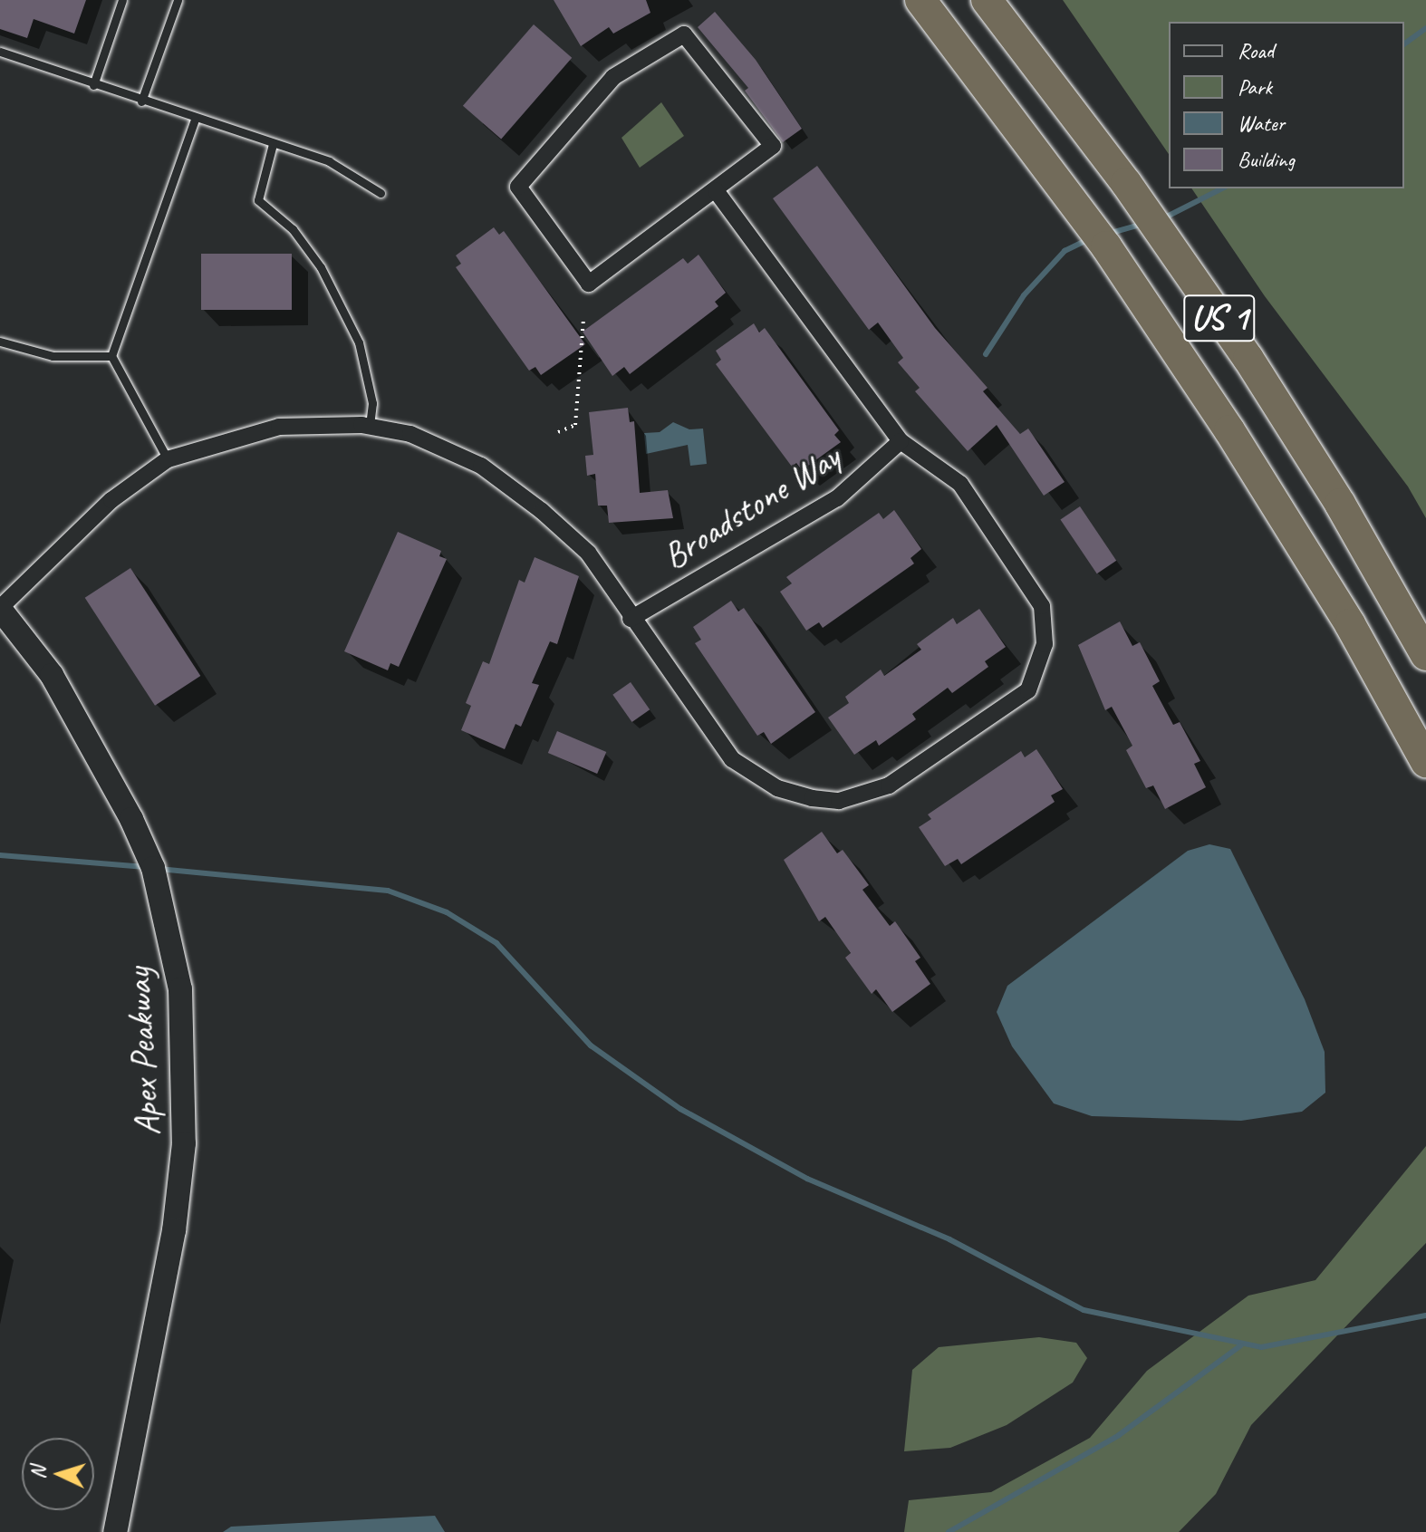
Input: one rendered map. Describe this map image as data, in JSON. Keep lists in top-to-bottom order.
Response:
{
  "streets": {
    "highway": ["US 1"],
    "main road": ["Apex Peakway"],
    "street": ["Broadstone Way"]
  },
  "legend": [
    "Road",
    "Park",
    "Water",
    "Building"
  ],
  "north": "left"
}
